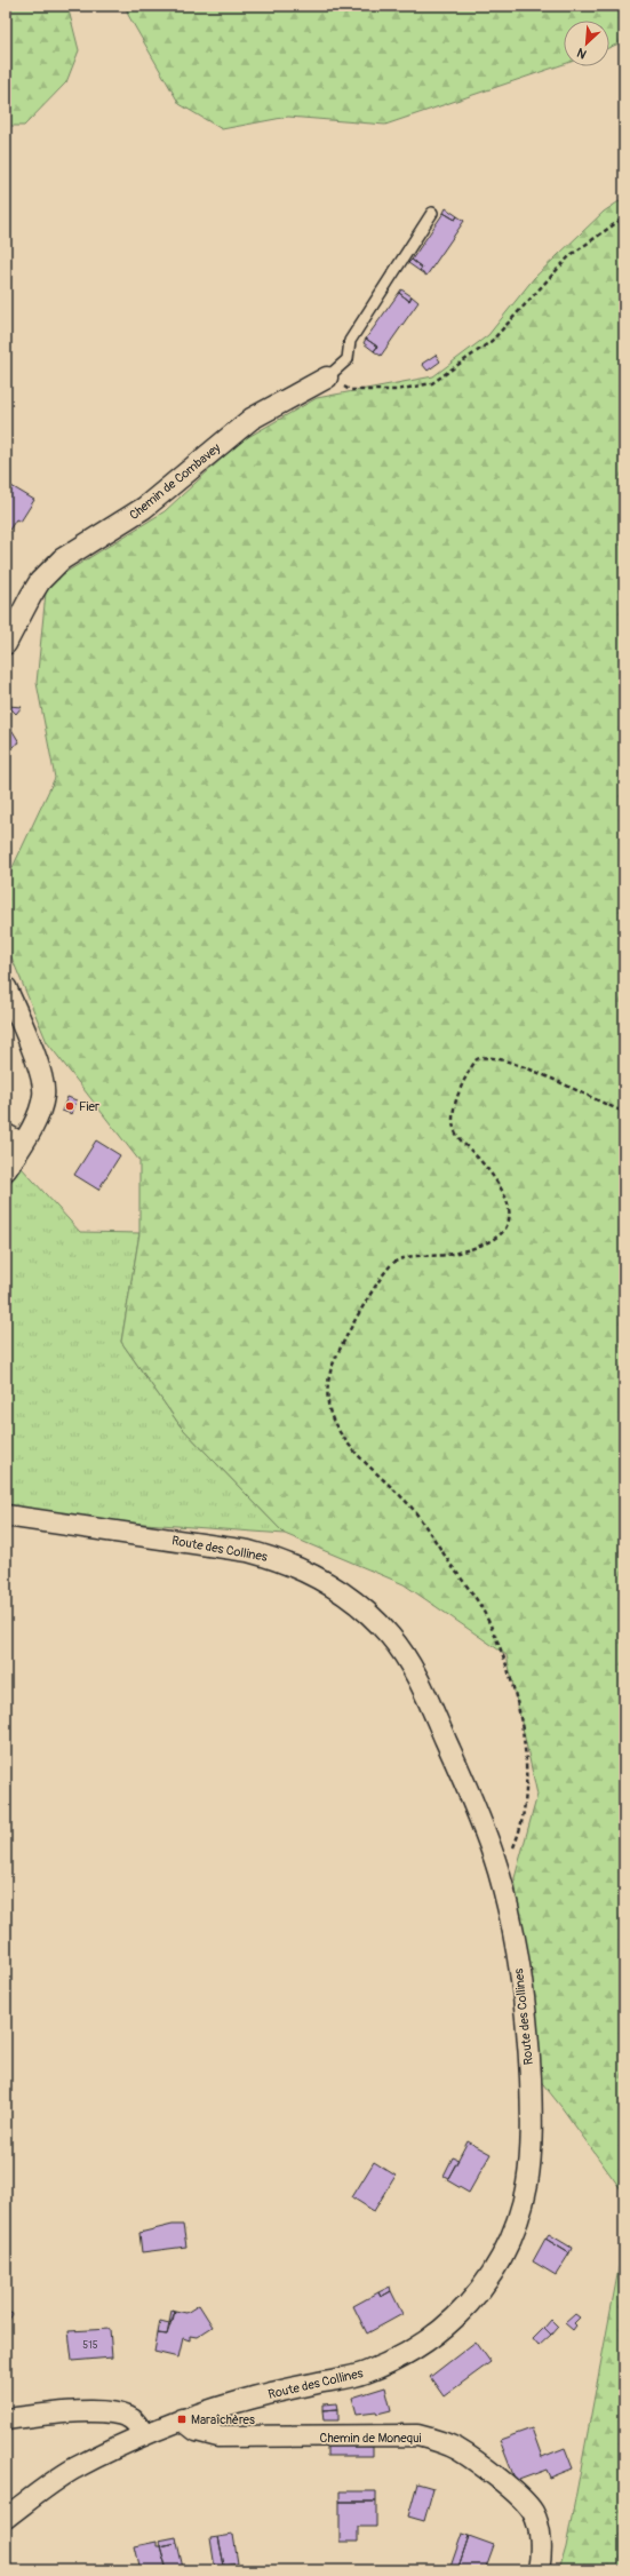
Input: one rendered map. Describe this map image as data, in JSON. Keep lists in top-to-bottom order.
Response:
{
  "streets": {
    "street": ["Chemin de Combavey", "Route des Collines", "Chemin de Monequi"]
  },
  "crossings": [
    ["Route des Collines", "Chemin de Monequi"]
  ],
  "places": {
    "other": ["Fier"],
    "transit": ["Maraîchères"]
  },
  "house_numbers": ["515"],
  "north": "bottom left"
}
